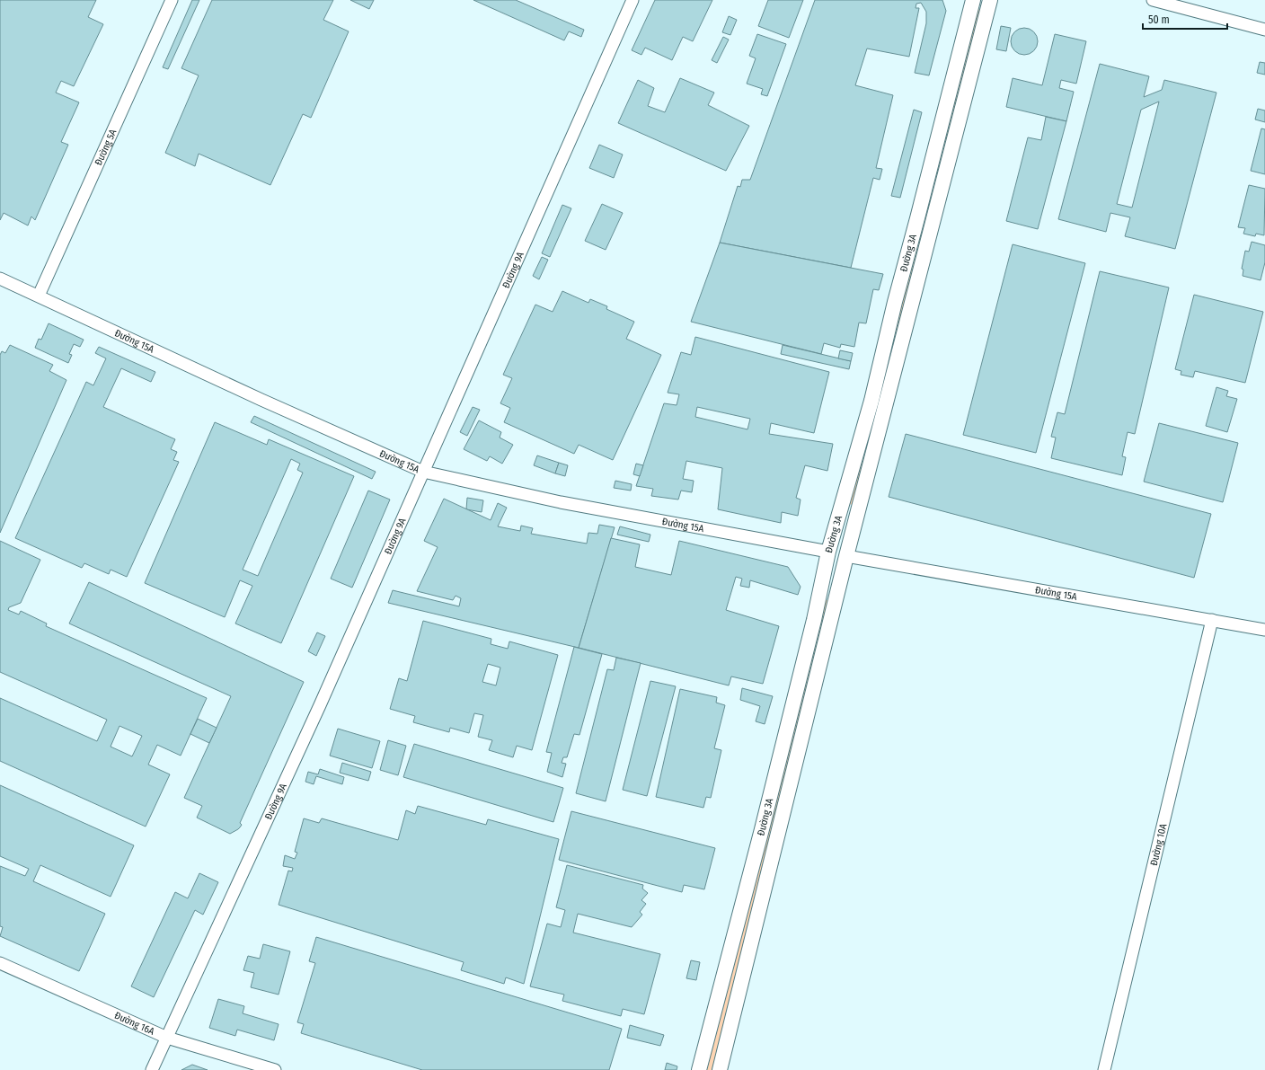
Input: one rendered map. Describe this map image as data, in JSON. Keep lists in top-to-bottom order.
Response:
{
  "streets": {
    "street": [
      "Đường 5A",
      "Đường 3A",
      "Đường 9A",
      "Đường 15A",
      "Đường 10A",
      "Đường 16A"
    ]
  },
  "crossings": [
    ["Đường 5A", "Đường 15A"],
    ["Đường 3A", "Đường 15A"],
    ["Đường 9A", "Đường 15A"],
    ["Đường 9A", "Đường 16A"],
    ["Đường 15A", "Đường 10A"]
  ],
  "scale_bar": "50 m"
}
